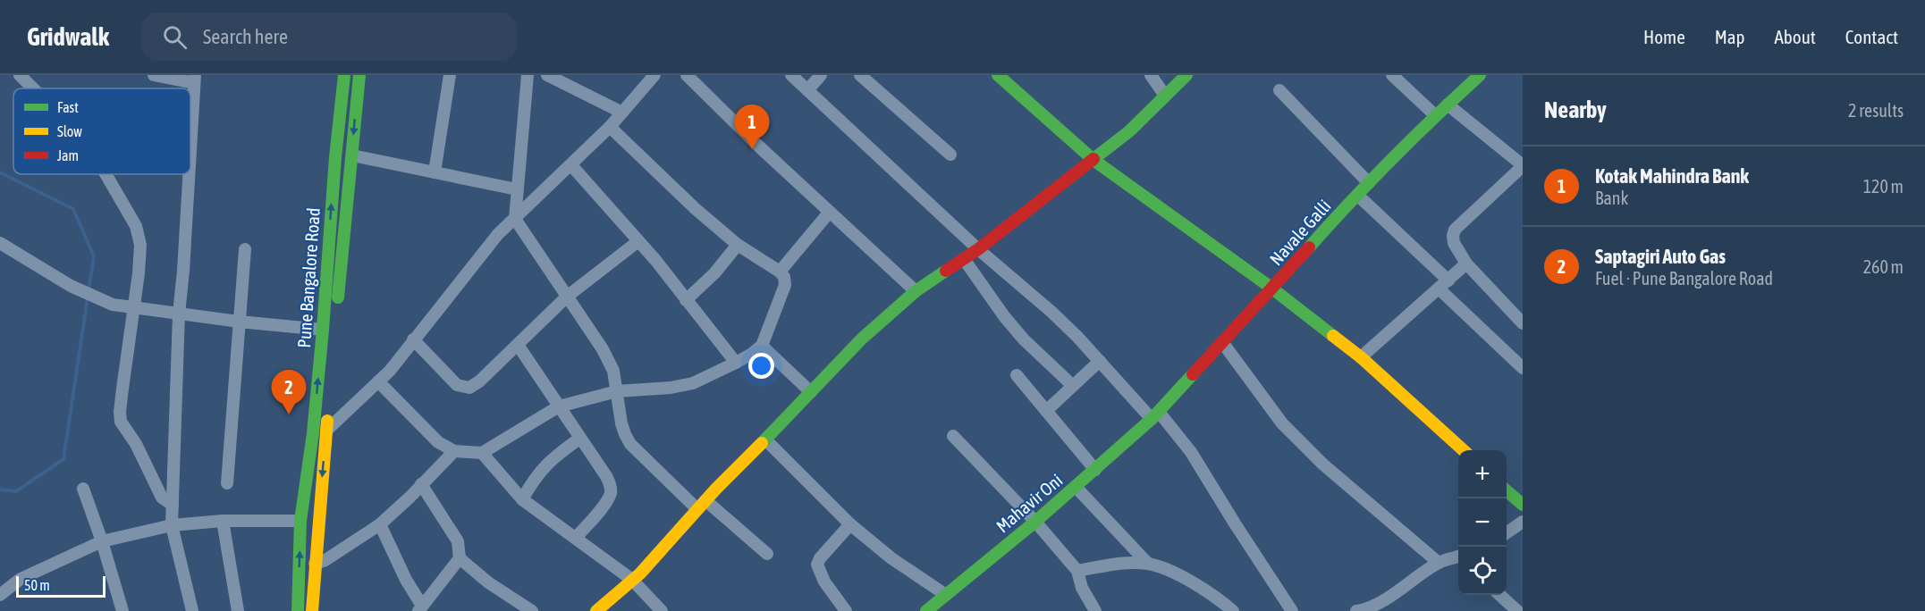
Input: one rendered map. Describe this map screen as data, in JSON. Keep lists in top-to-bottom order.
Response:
{
  "streets": {
    "street": ["Navale Galli", "Pune Bangalore Road", "Mahavir Oni"]
  },
  "crossings": [
    ["Navale Galli", "Mahavir Oni"]
  ],
  "legend": ["Fast", "Slow", "Jam"],
  "scale_bar": "50 m",
  "page": {
    "header": "Gridwalk",
    "search": "Search here",
    "nav": [
      "Home",
      "Map",
      "About",
      "Contact"
    ],
    "heading": ["Nearby", "2 results"],
    "pins": ["1", "2"],
    "list": [
      {
        "mark": "1",
        "name": "Kotak Mahindra Bank",
        "note": "Bank",
        "value": "120 m"
      },
      {
        "mark": "2",
        "name": "Saptagiri Auto Gas",
        "note": "Fuel · Pune Bangalore Road",
        "value": "260 m"
      }
    ],
    "map_buttons": ["+", "−"],
    "scale": "50 m"
  }
}
